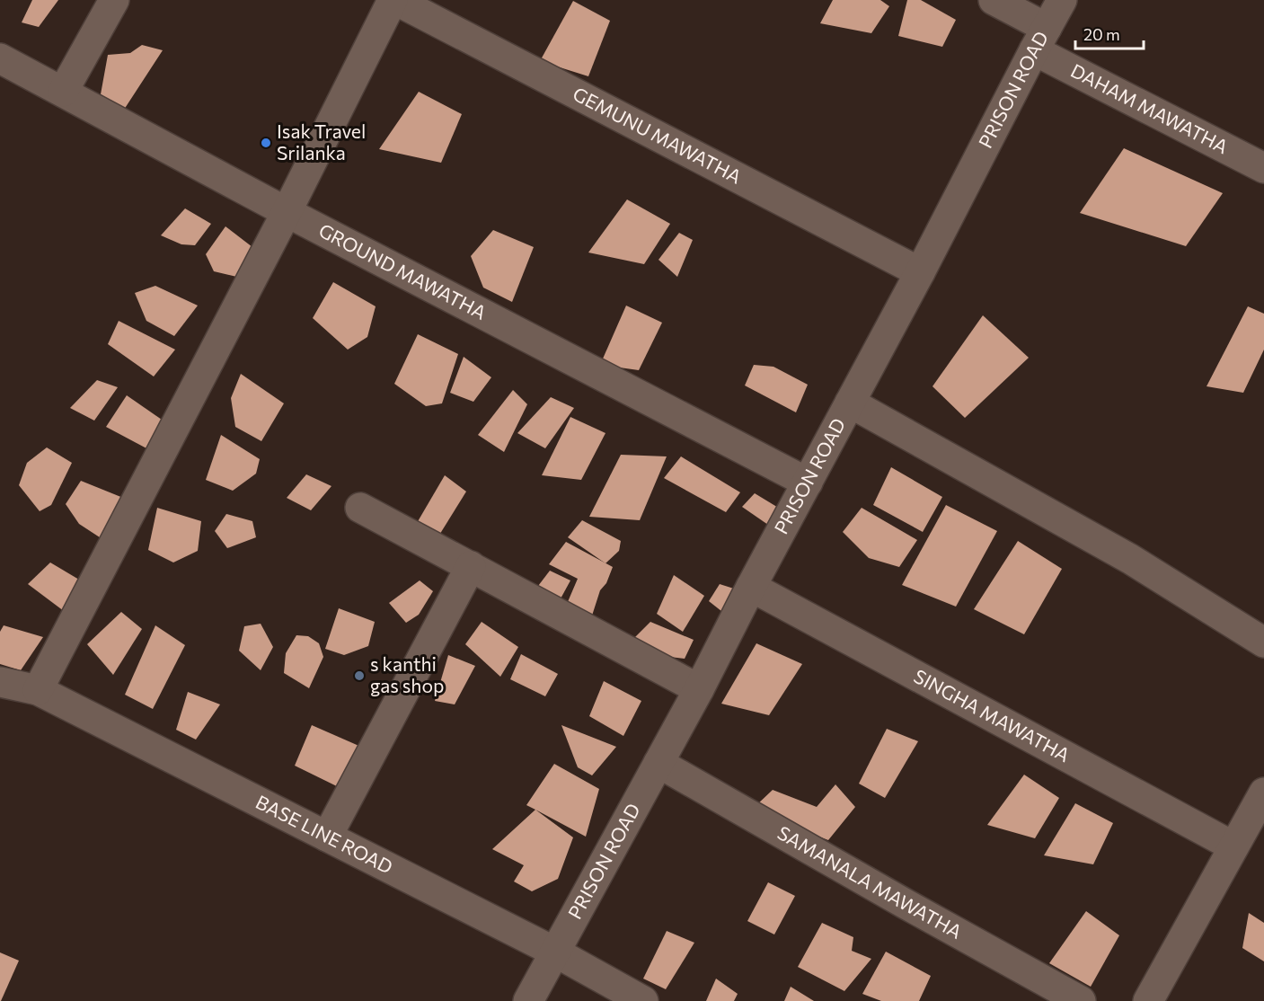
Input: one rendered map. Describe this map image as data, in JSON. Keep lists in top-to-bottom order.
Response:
{
  "streets": {
    "street": [
      "PRISON ROAD",
      "DAHAM MAWATHA",
      "GEMUNU MAWATHA",
      "GROUND MAWATHA",
      "SINGHA MAWATHA",
      "BASE LINE ROAD",
      "SAMANALA MAWATHA"
    ]
  },
  "crossings": [
    ["PRISON ROAD", "DAHAM MAWATHA"],
    ["PRISON ROAD", "GEMUNU MAWATHA"],
    ["PRISON ROAD", "GROUND MAWATHA"],
    ["PRISON ROAD", "SINGHA MAWATHA"],
    ["PRISON ROAD", "BASE LINE ROAD"],
    ["PRISON ROAD", "SAMANALA MAWATHA"]
  ],
  "places": ["Isak Travel Srilanka", "s kanthi gas shop"],
  "scale_bar": "20 m"
}
